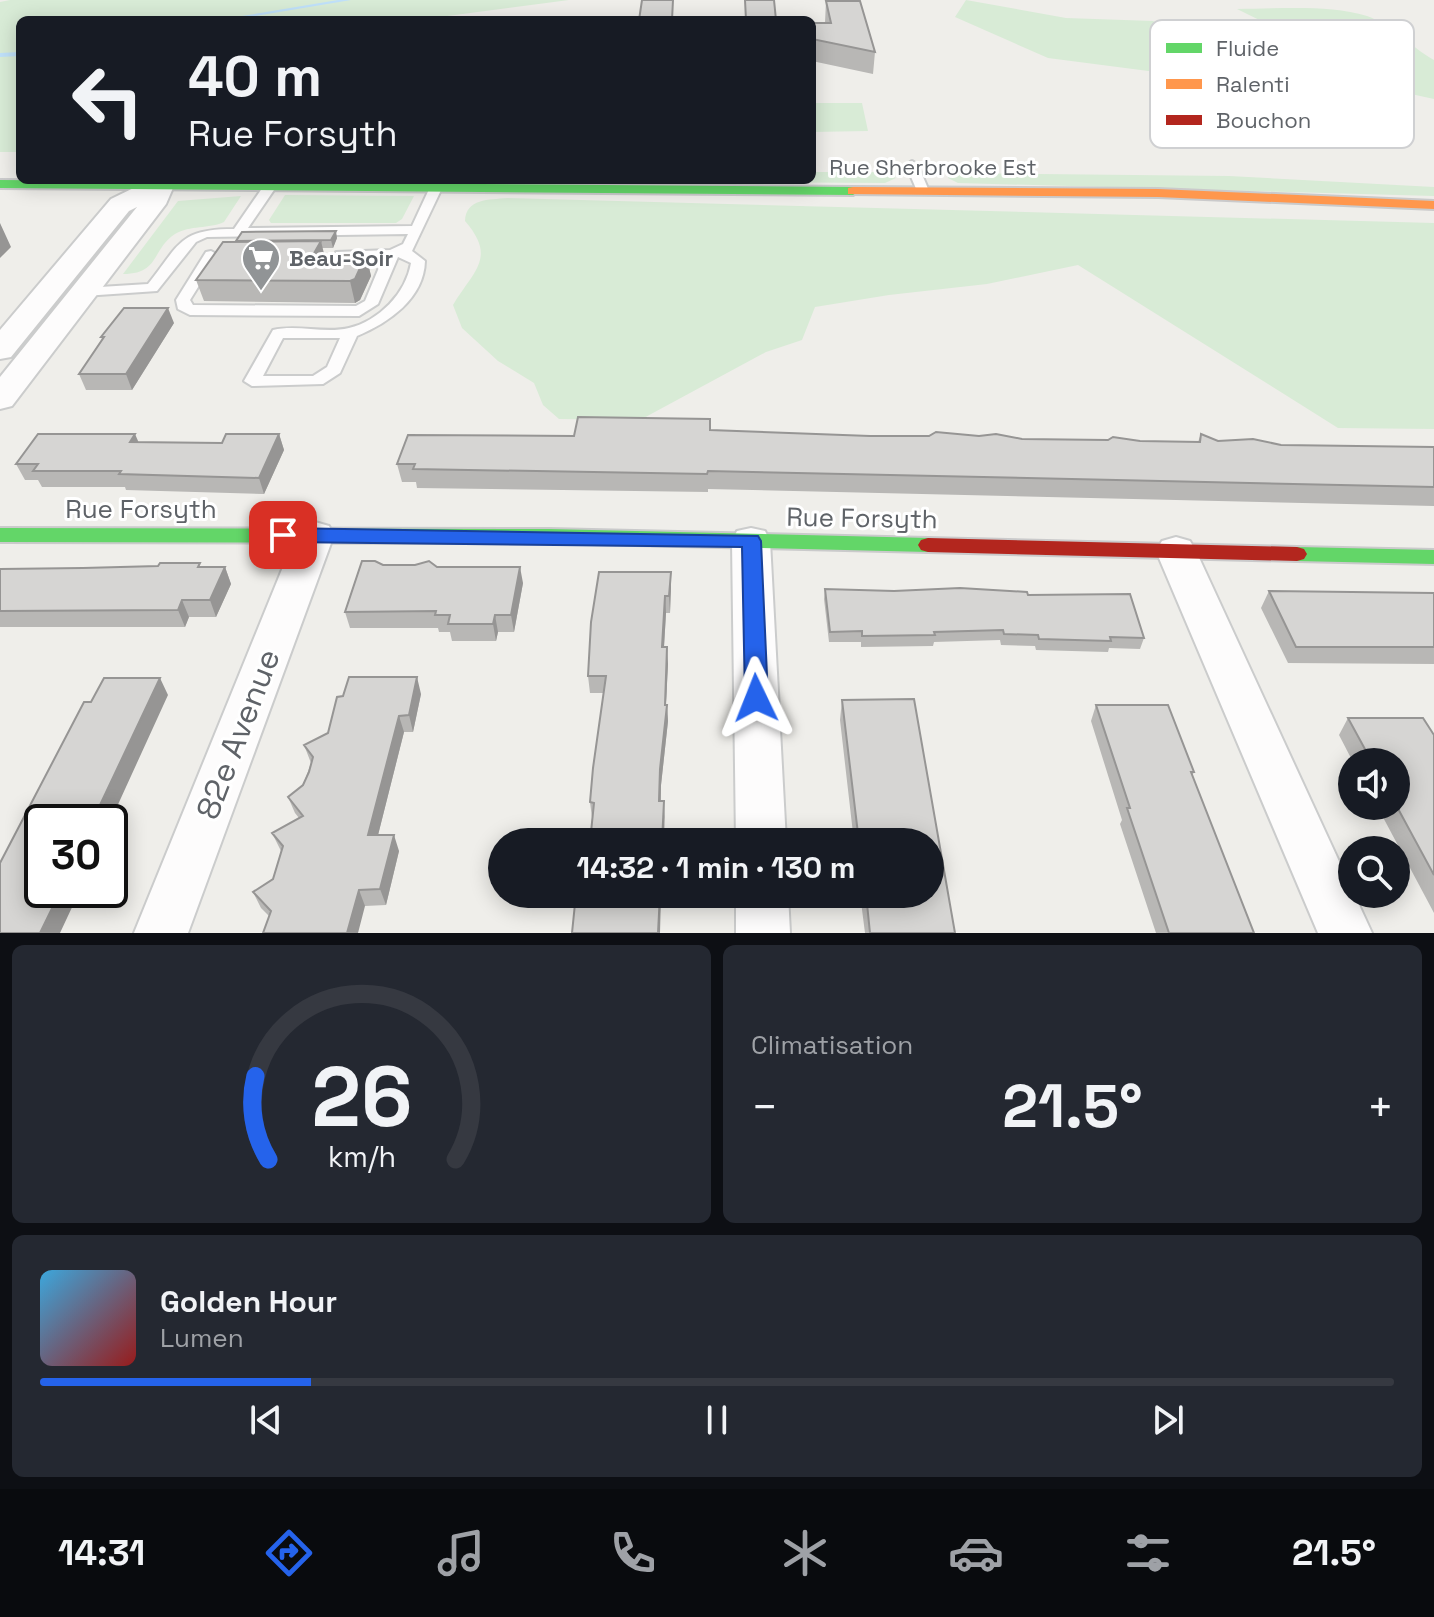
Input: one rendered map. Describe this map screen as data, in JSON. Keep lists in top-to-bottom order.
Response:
{
  "streets": {
    "main road": ["Rue Sherbrooke Est", "Rue Forsyth"],
    "street": ["82e Avenue"]
  },
  "crossings": [
    ["Rue Forsyth", "82e Avenue"]
  ],
  "places": {
    "supermarket": ["Beau-Soir"]
  },
  "legend": ["Fluide", "Ralenti", "Bouchon"],
  "page": {
    "turn": ["40 m", "Rue Forsyth"],
    "limit": "30",
    "trip": "14:32 · 1 min · 130 m",
    "tile": "Climatisation",
    "heat": ["−", "21.5°", "+"],
    "song": ["Golden Hour", "Lumen"],
    "tabs": ["14:31", "21.5°"],
    "gauge": ["26", "km/h"]
  }
}
